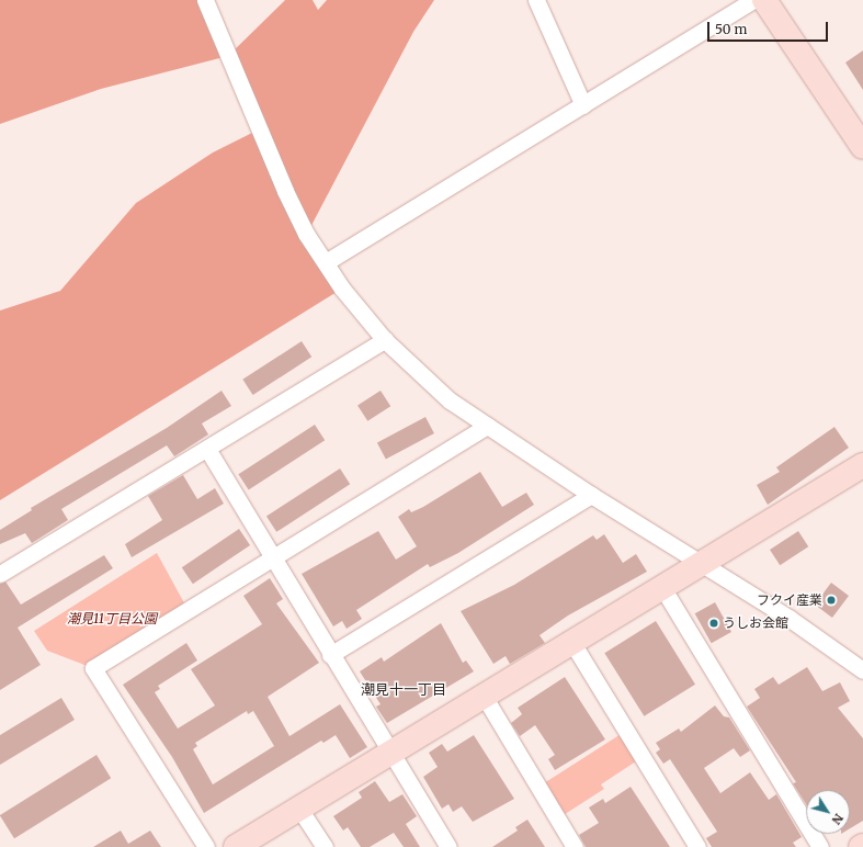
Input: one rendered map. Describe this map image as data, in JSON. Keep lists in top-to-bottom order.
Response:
{
  "districts": ["潮見十一丁目"],
  "parks": ["潮見11丁目公園"],
  "places": ["フクイ産業", "うしお会館"],
  "scale_bar": "50 m",
  "north": "bottom right"
}
